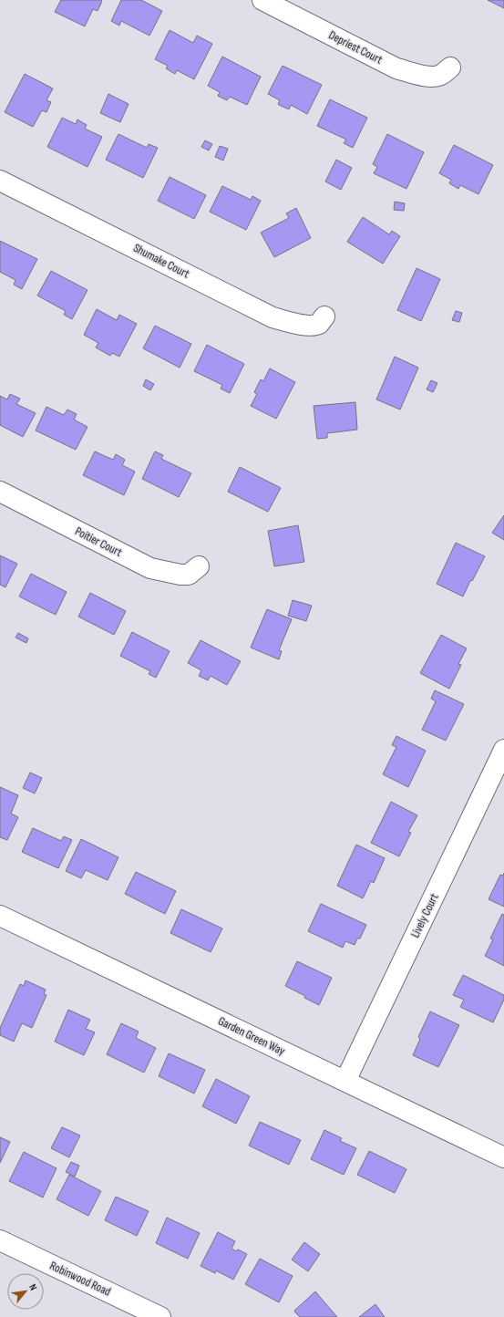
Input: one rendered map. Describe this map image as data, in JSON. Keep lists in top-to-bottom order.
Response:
{
  "streets": {
    "street": [
      "Depriest Court",
      "Shumake Court",
      "Poitier Court",
      "Lively Court",
      "Garden Green Way",
      "Robinwood Road"
    ]
  },
  "crossings": [
    ["Lively Court", "Garden Green Way"]
  ],
  "north": "top right"
}
